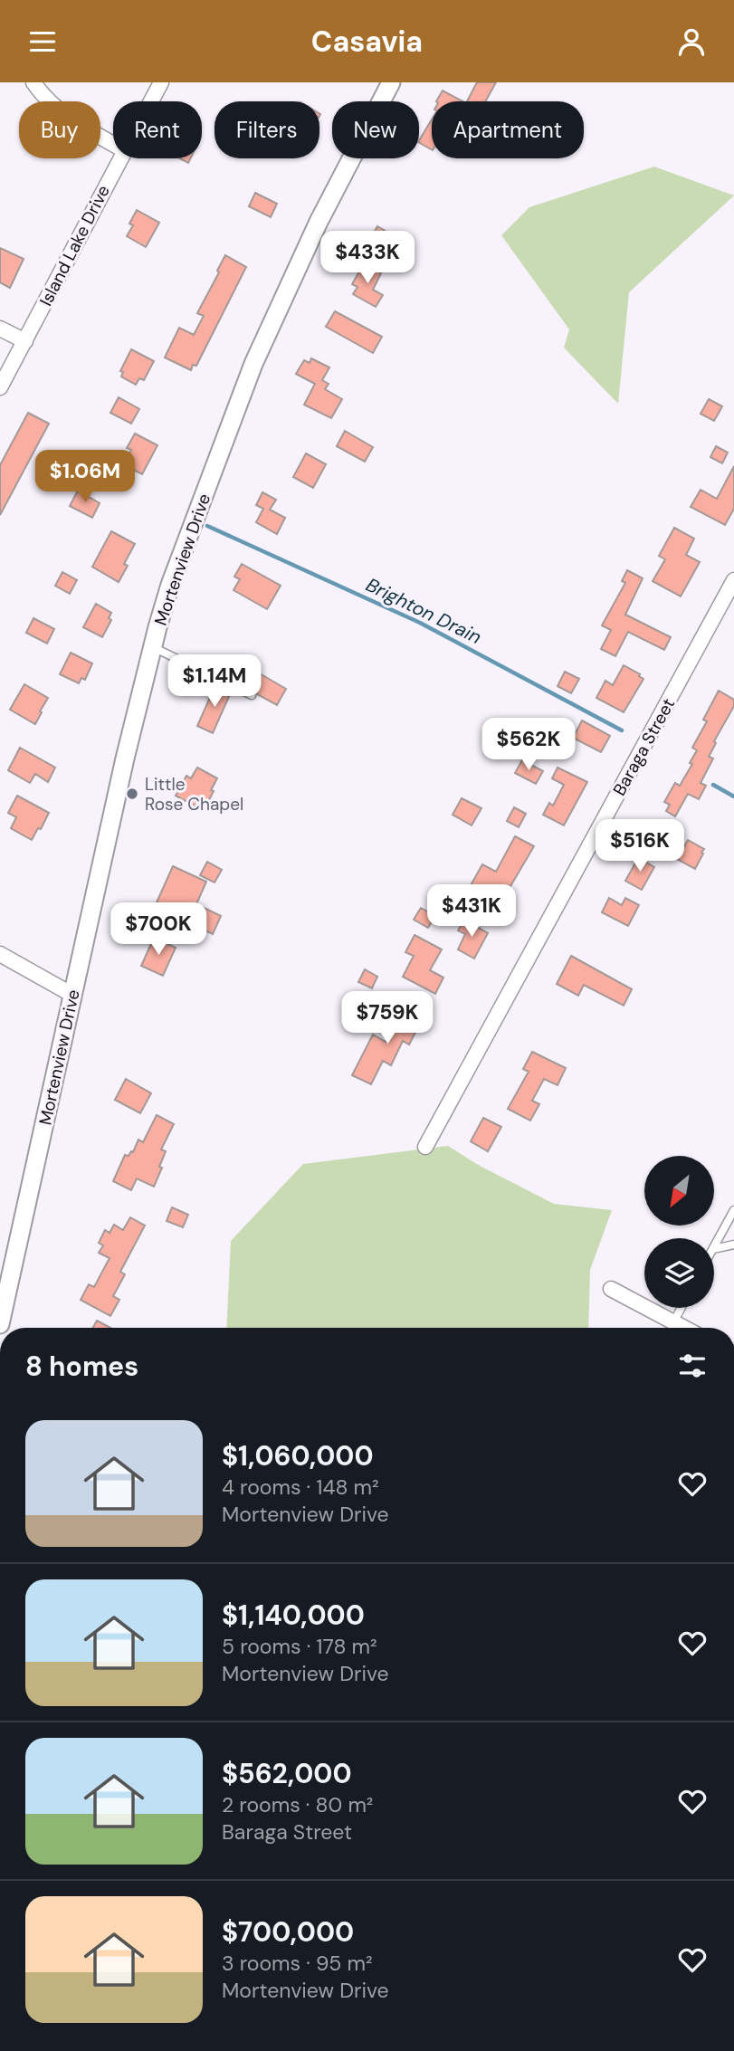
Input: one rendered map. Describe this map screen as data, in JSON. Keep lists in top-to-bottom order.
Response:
{
  "streets": {
    "street": ["Island Lake Drive", "Mortenview Drive", "Baraga Street"]
  },
  "water": ["Brighton Drain"],
  "places": ["Little Rose Chapel"],
  "north": "bottom left",
  "page": {
    "header": "Casavia",
    "chip": [
      "Buy",
      "Rent",
      "Filters",
      "New",
      "Apartment"
    ],
    "price": [
      "$433K",
      "$1.06M",
      "$1.14M",
      "$562K",
      "$516K",
      "$431K",
      "$700K",
      "$759K"
    ],
    "heading": "8 homes",
    "list": [
      {
        "name": "$1,060,000",
        "note": "4 rooms · 148 m² · Mortenview Drive"
      },
      {
        "name": "$1,140,000",
        "note": "5 rooms · 178 m² · Mortenview Drive"
      },
      {
        "name": "$562,000",
        "note": "2 rooms · 80 m² · Baraga Street"
      },
      {
        "name": "$700,000",
        "note": "3 rooms · 95 m² · Mortenview Drive"
      }
    ]
  }
}
